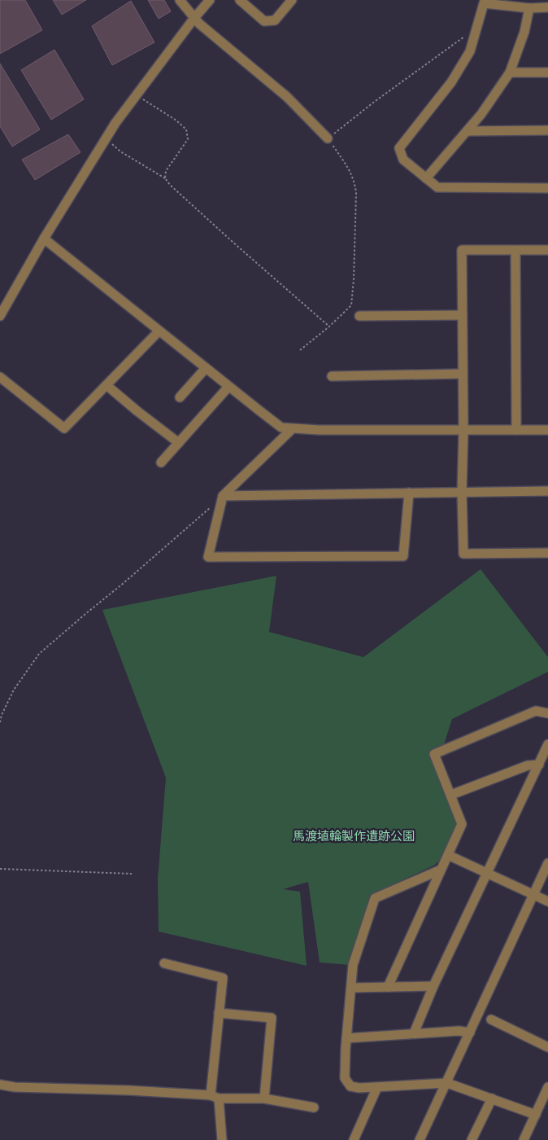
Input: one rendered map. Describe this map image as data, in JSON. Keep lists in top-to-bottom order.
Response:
{
  "parks": ["馬渡埴輪製作遺跡公園"]
}
